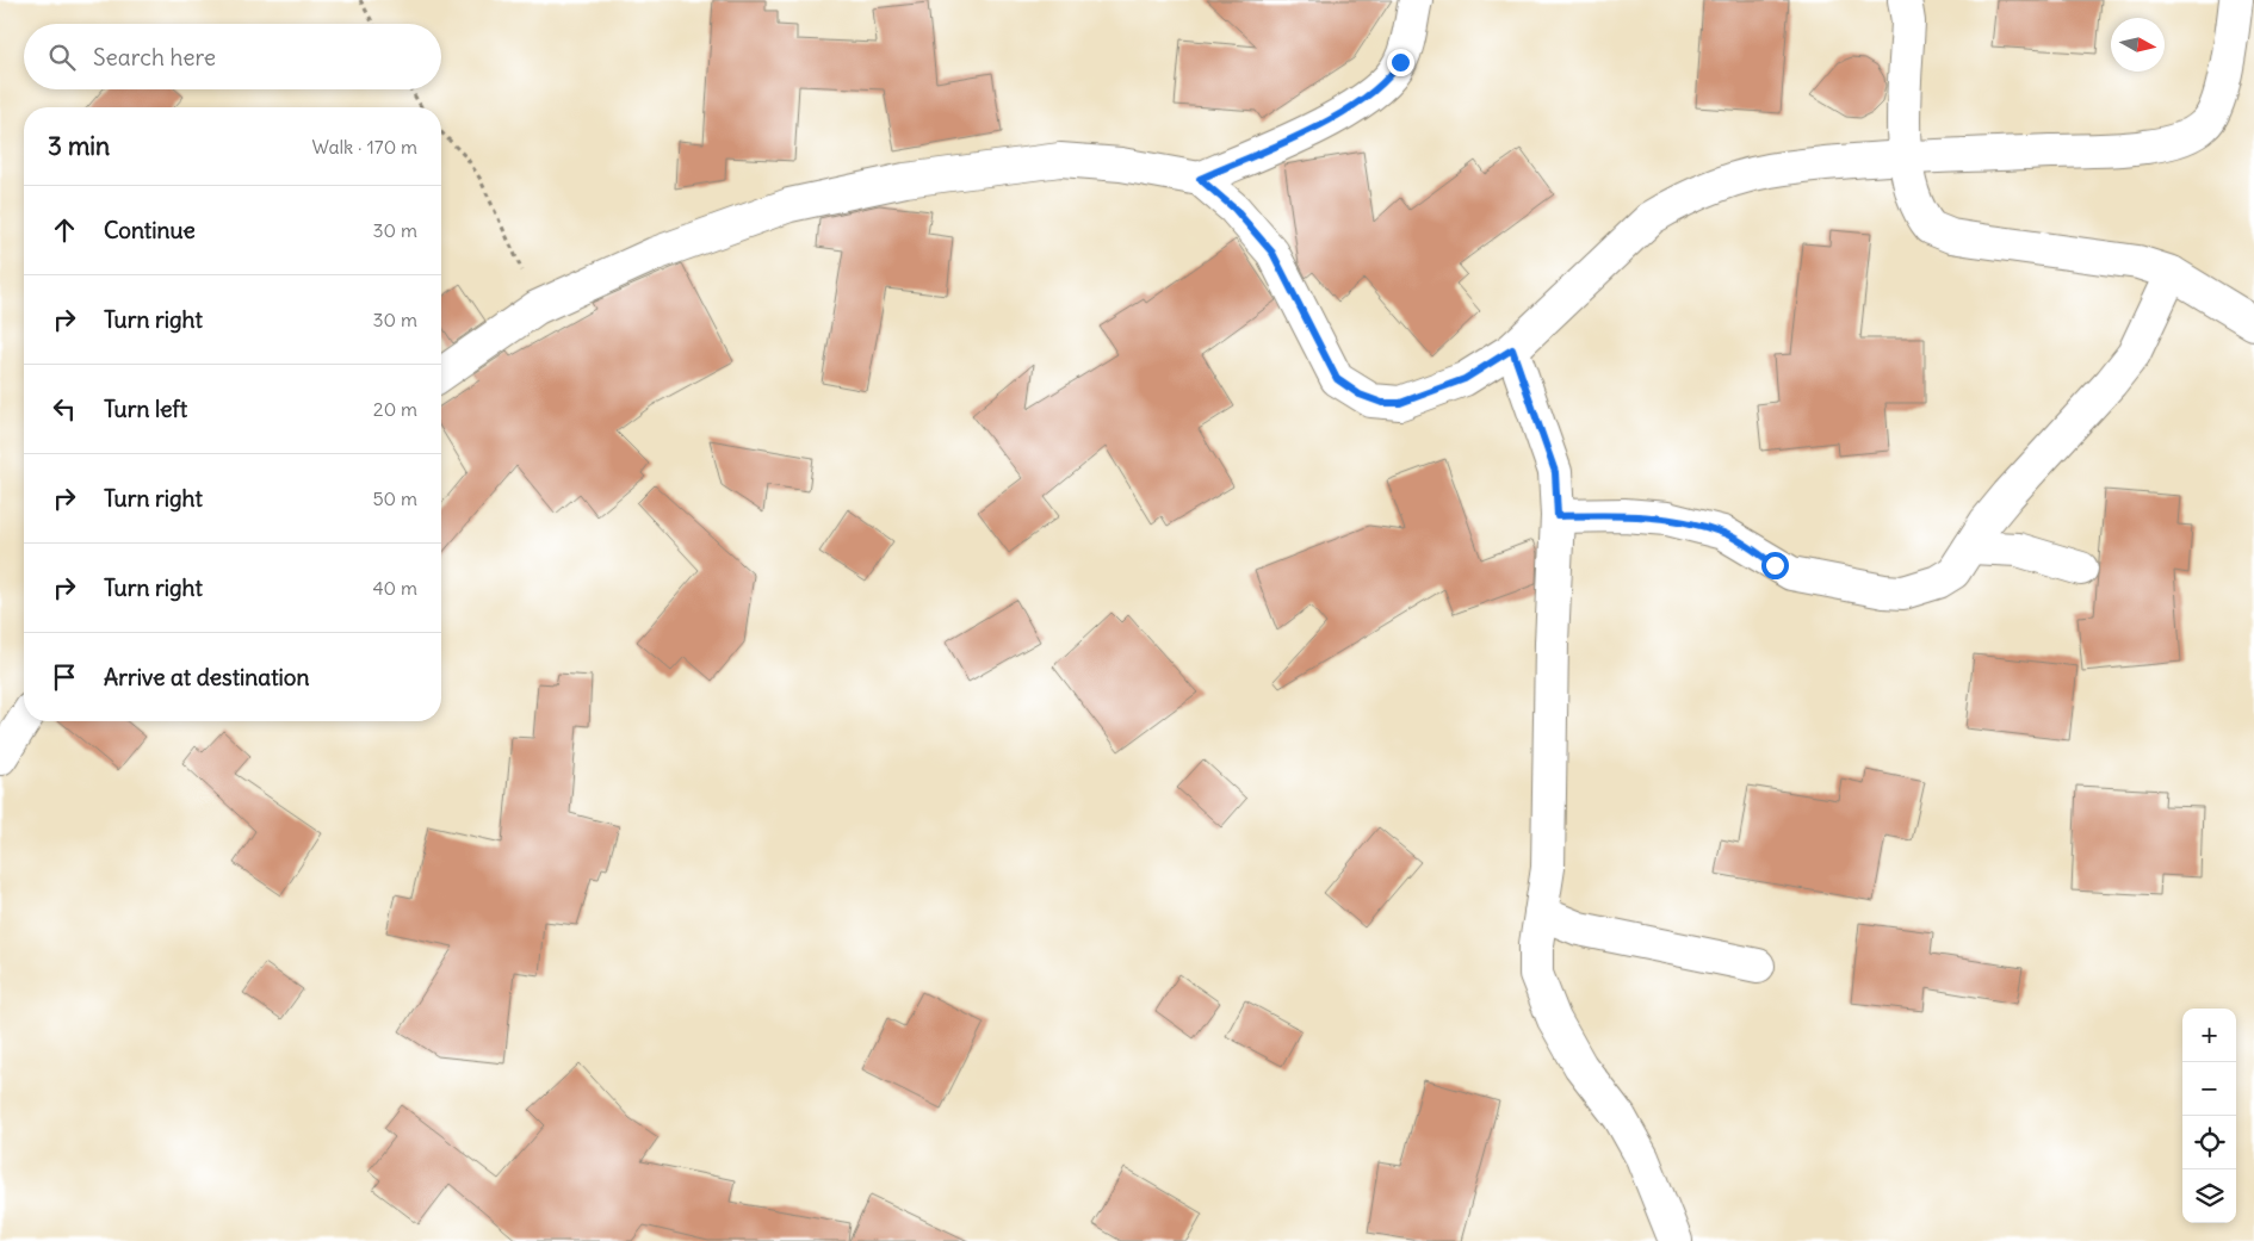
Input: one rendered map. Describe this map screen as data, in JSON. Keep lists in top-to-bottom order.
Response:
{
  "north": "right",
  "page": {
    "search": "Search here",
    "heading": ["3 min", "Walk · 170 m"],
    "list": [
      ["Continue", "30 m"],
      ["Turn right", "30 m"],
      ["Turn left", "20 m"],
      ["Turn right", "50 m"],
      ["Turn right", "40 m"],
      "Arrive at destination"
    ],
    "map_buttons": ["+", "−"]
  }
}
